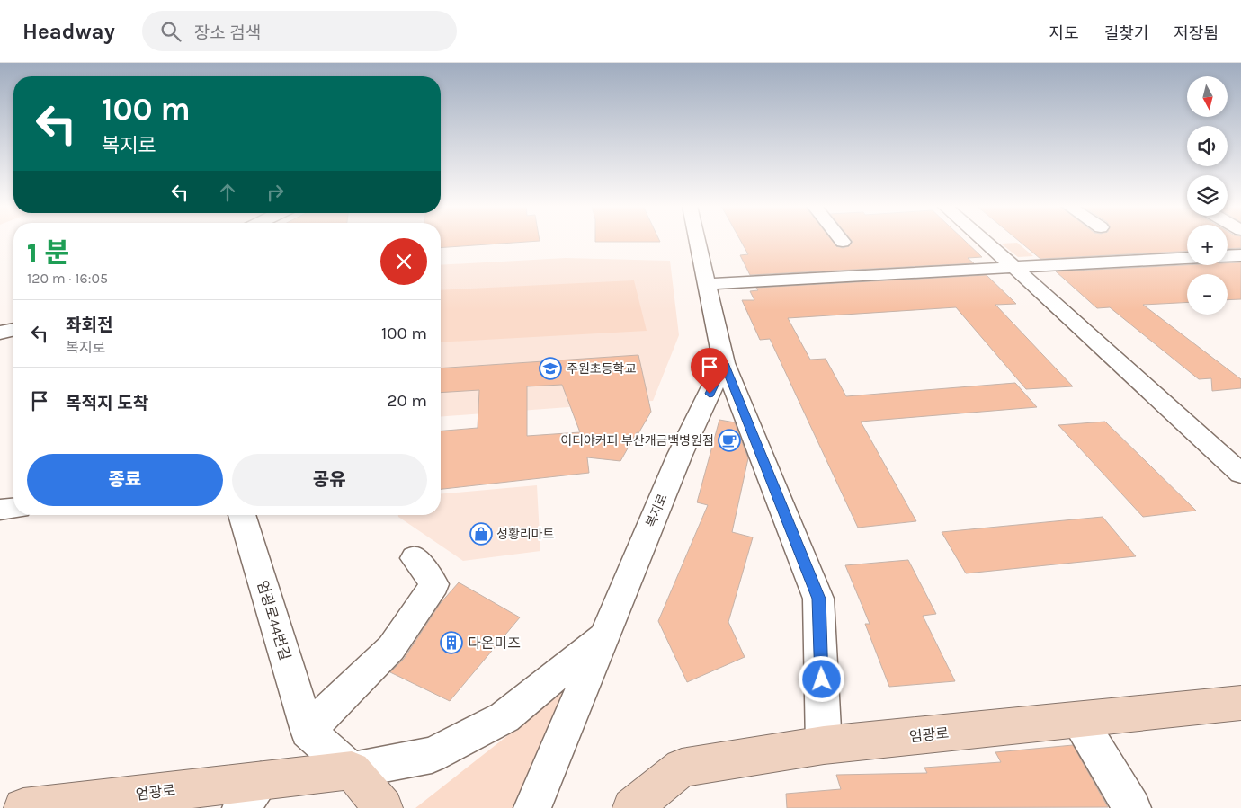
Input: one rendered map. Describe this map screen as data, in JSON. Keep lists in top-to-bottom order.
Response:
{
  "streets": {
    "main road": ["엄광로"],
    "street": ["복지로", "엄광로44번길"]
  },
  "places": {
    "school or university": ["주원초등학교"],
    "cafe": ["이디야커피 부산개금백병원점"],
    "shop": ["성황리마트"],
    "building": ["다온미즈"]
  },
  "north": "bottom",
  "page": {
    "header": "Headway",
    "search": "장소 검색",
    "nav": ["지도", "길찾기", "저장됨"],
    "map_buttons": ["+", "−"],
    "turn": ["100 m", "복지로"],
    "heading": ["1 분", "120 m · 16:05"],
    "list": [
      {
        "name": "좌회전",
        "note": "복지로",
        "value": "100 m"
      },
      {
        "name": "목적지 도착",
        "value": "20 m"
      }
    ],
    "buttons": ["종료", "공유"]
  }
}
